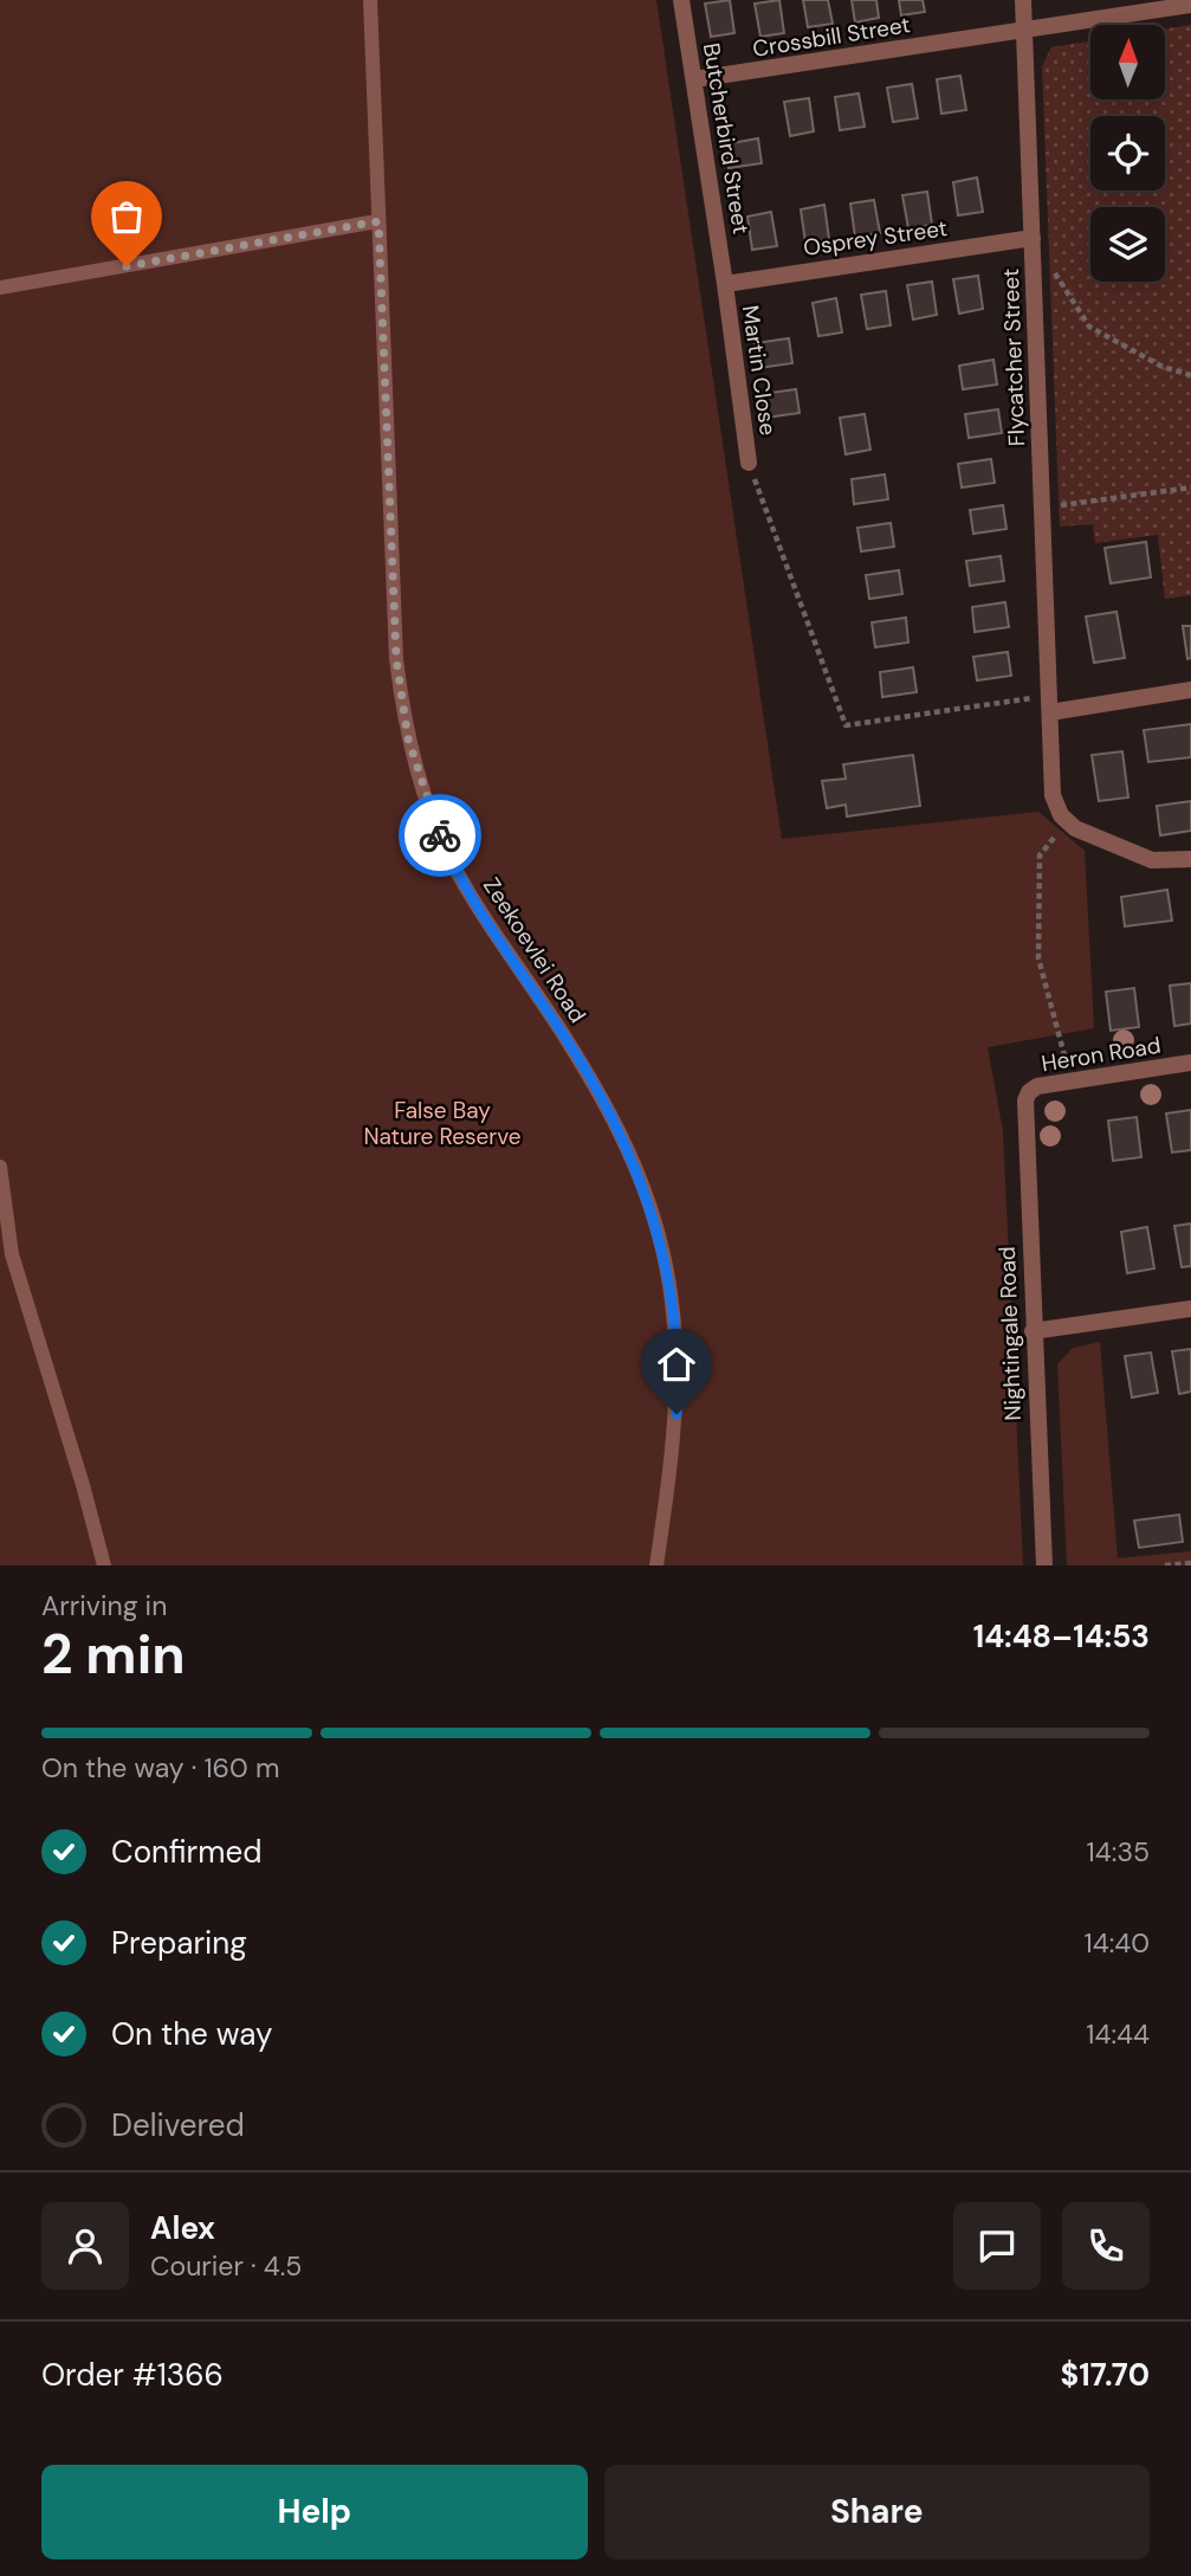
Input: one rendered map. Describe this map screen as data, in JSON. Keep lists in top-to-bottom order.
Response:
{
  "streets": {
    "street": [
      "Crossbill Street",
      "Butcherbird Street",
      "Osprey Street",
      "Flycatcher Street",
      "Martin Close",
      "Heron Road",
      "Nightingale Road"
    ],
    "lane": ["Zeekoevlei Road"]
  },
  "crossings": [
    ["Crossbill Street", "Butcherbird Street"],
    ["Crossbill Street", "Flycatcher Street"],
    ["Butcherbird Street", "Osprey Street"],
    ["Butcherbird Street", "Martin Close"],
    ["Osprey Street", "Flycatcher Street"],
    ["Osprey Street", "Martin Close"],
    ["Heron Road", "Nightingale Road"]
  ],
  "parks": ["False Bay Nature Reserve"],
  "north": "top",
  "page": {
    "heading": ["2 min", "Arriving in", "14:48–14:53"],
    "panel": [
      "Alex",
      "Courier · 4.5",
      "Order #1366",
      "$17.70"
    ],
    "bar": "On the way · 160 m",
    "list": [
      ["Confirmed", "14:35"],
      ["Preparing", "14:40"],
      ["On the way", "14:44"],
      "Delivered"
    ],
    "buttons": ["Help", "Share"]
  }
}
